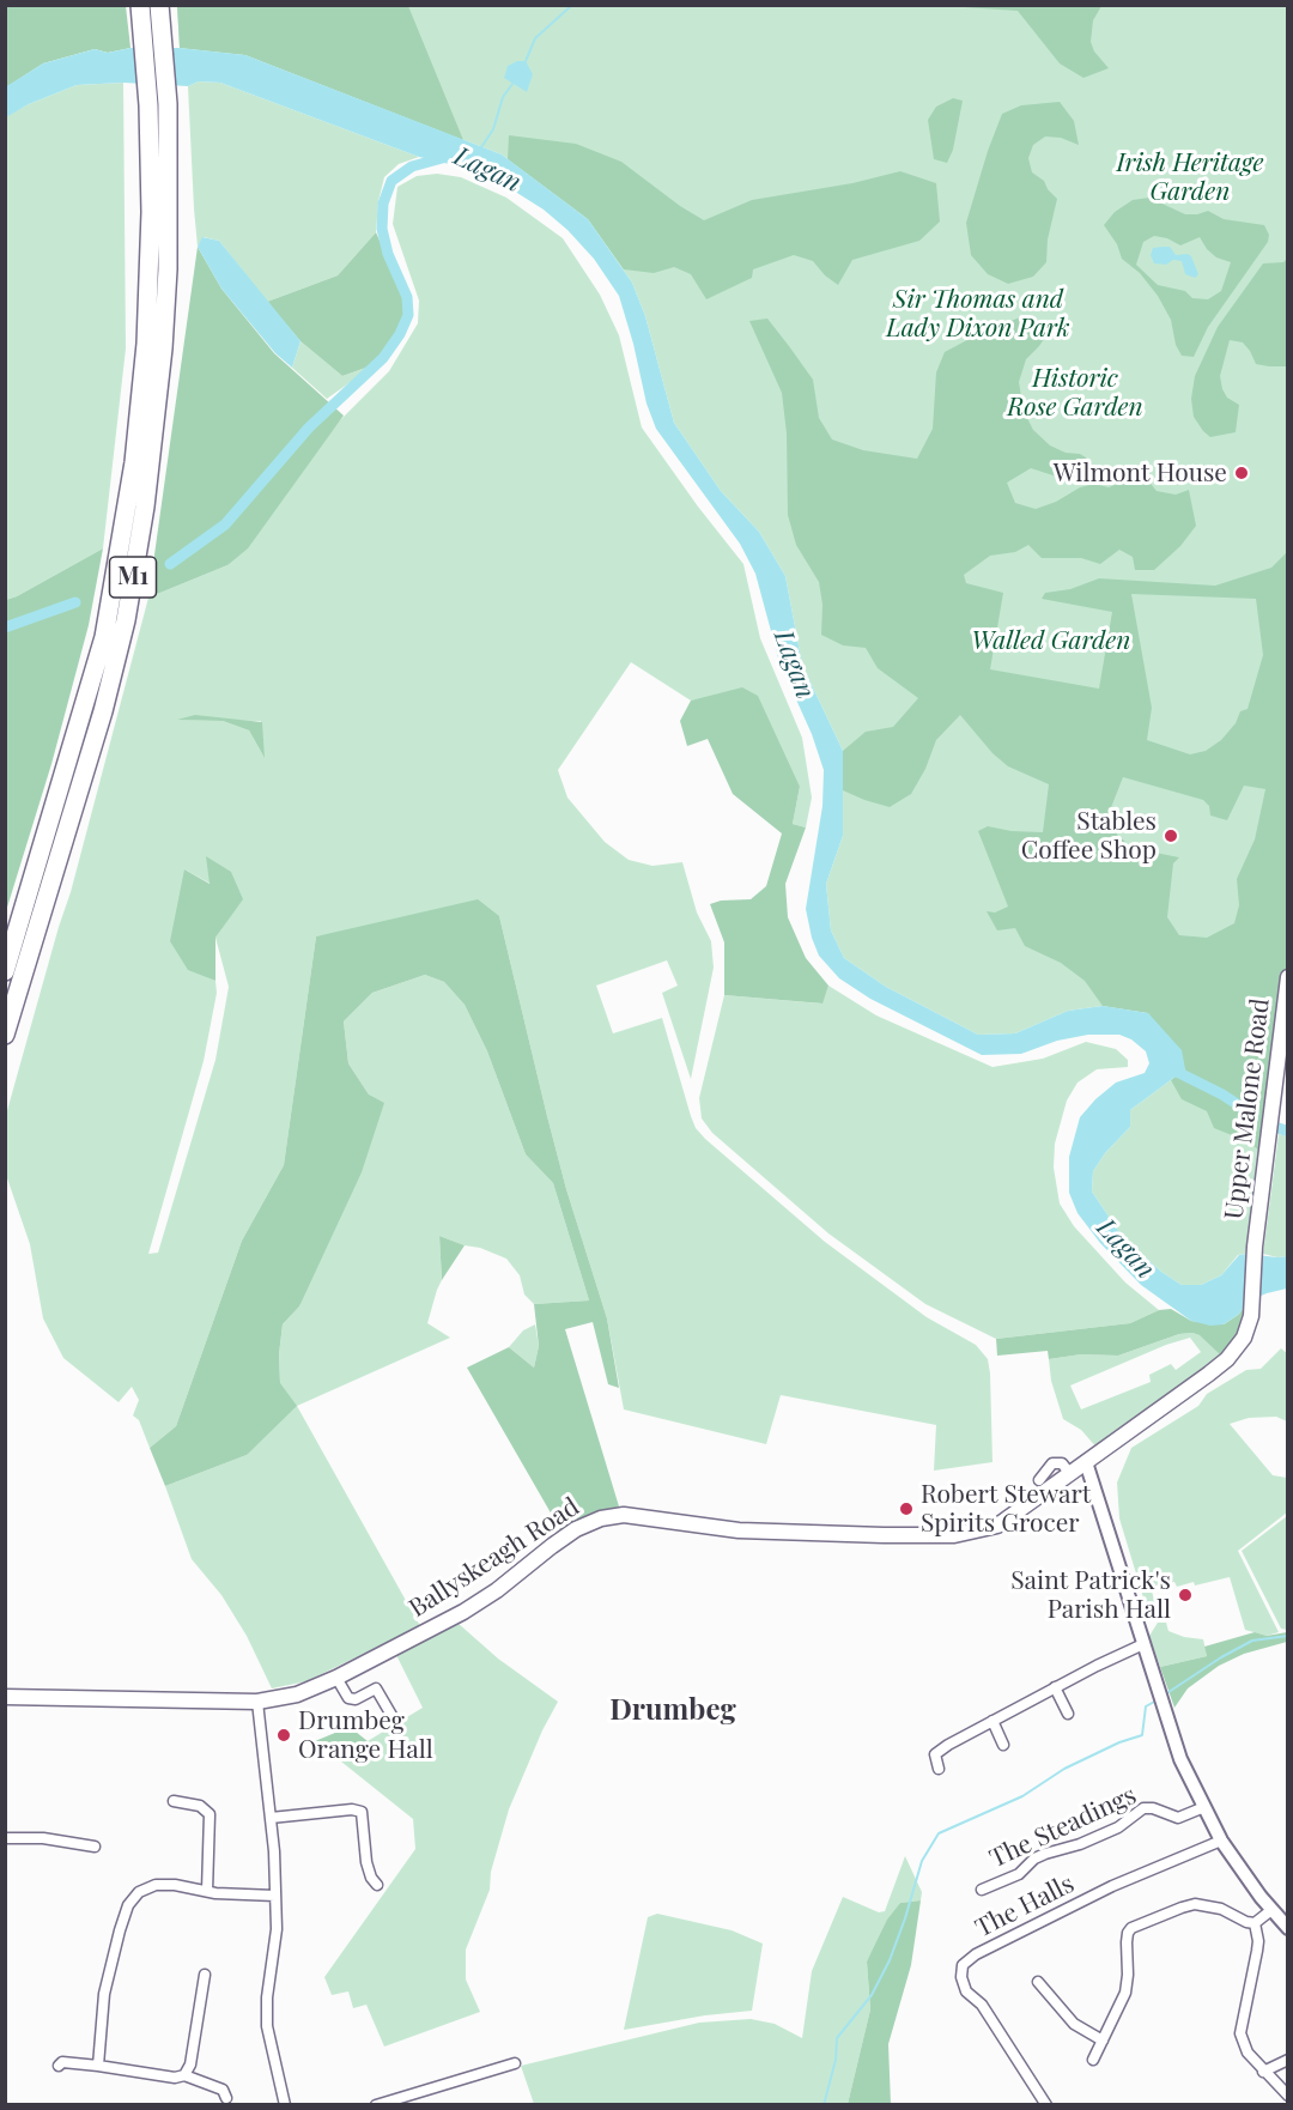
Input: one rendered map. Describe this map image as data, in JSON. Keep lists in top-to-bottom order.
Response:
{
  "streets": {
    "highway": ["M1"],
    "main road": ["Upper Malone Road", "Ballyskeagh Road"],
    "street": ["The Steadings", "The Halls"]
  },
  "crossings": [
    ["Upper Malone Road", "Ballyskeagh Road"]
  ],
  "districts": ["Drumbeg"],
  "water": ["Lagan"],
  "parks": [
    "Irish Heritage Garden",
    "Sir Thomas and Lady Dixon Park",
    "Historic Rose Garden",
    "Walled Garden"
  ],
  "places": [
    "Wilmont House",
    "Stables Coffee Shop",
    "Robert Stewart Spirits Grocer",
    "Saint Patrick's Parish Hall",
    "Drumbeg Orange Hall"
  ]
}
